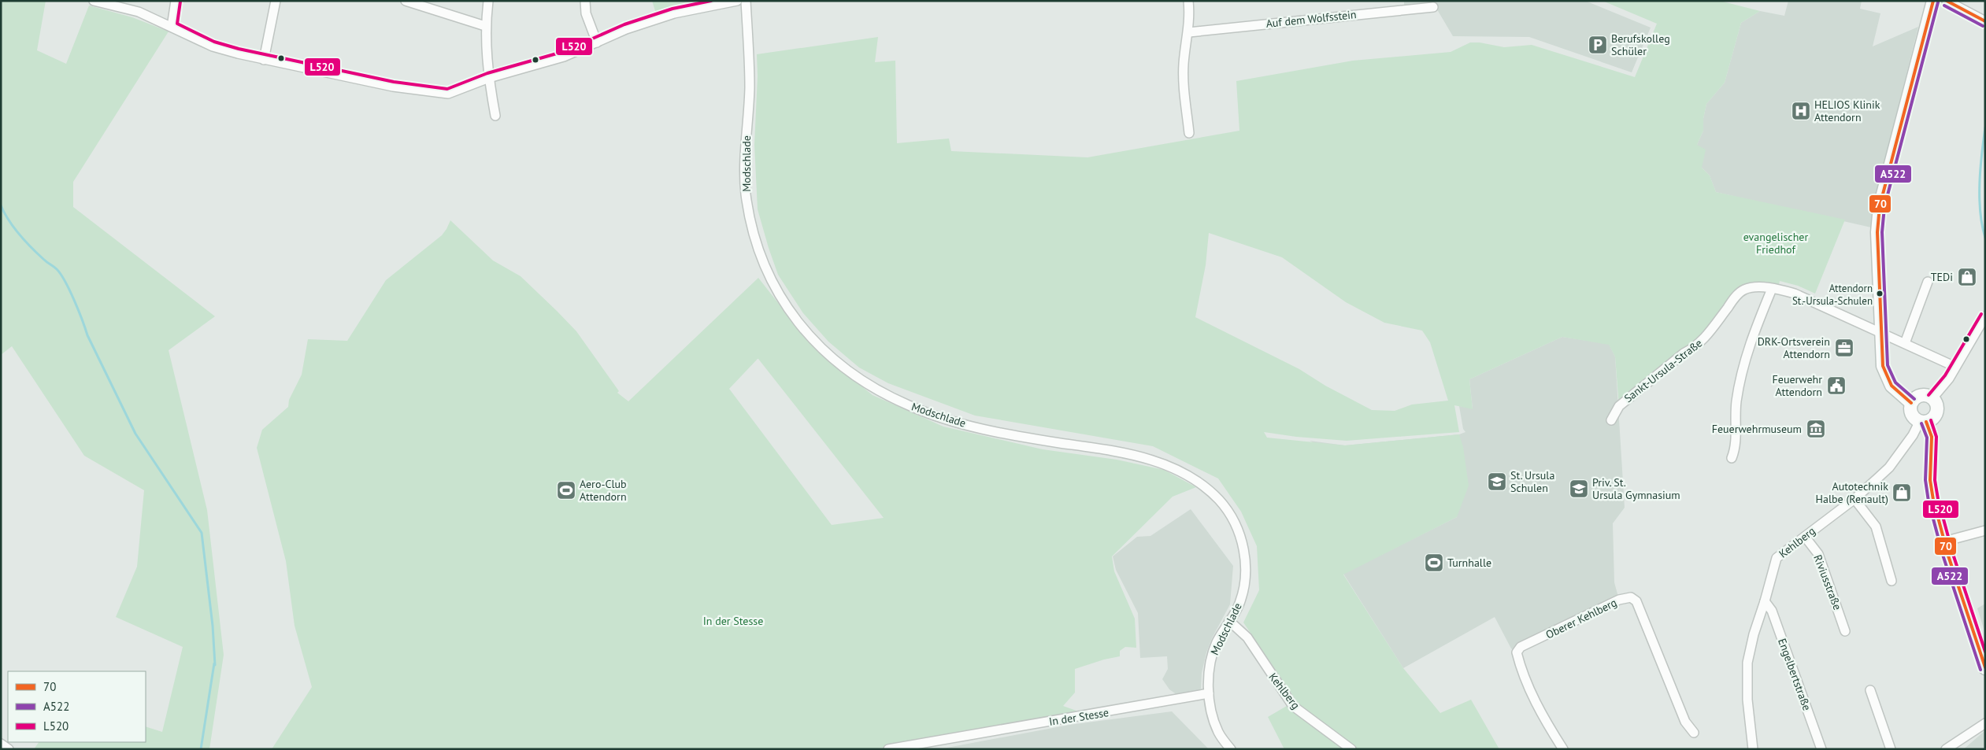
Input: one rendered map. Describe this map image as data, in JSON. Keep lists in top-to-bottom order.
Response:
{
  "streets": {
    "street": [
      "Auf dem Wolfsstein",
      "Modschlade",
      "Sankt-Ursula-Straße",
      "Kehlberg",
      "Riviusstraße",
      "Oberer Kehlberg",
      "Engelbertstraße",
      "In der Stesse"
    ]
  },
  "crossings": [
    ["Modschlade", "Kehlberg"],
    ["Modschlade", "In der Stesse"],
    ["Kehlberg", "Riviusstraße"],
    ["Kehlberg", "Engelbertstraße"]
  ],
  "parks": ["evangelischer Friedhof", "In der Stesse"],
  "places": {
    "parking": ["Berufskolleg Schüler"],
    "hospital": ["HELIOS Klinik Attendorn"],
    "shop": ["TEDi", "Autotechnik Halbe (Renault)"],
    "other": ["Attendorn St.-Ursula-Schulen"],
    "office": ["DRK-Ortsverein Attendorn"],
    "public building": ["Feuerwehr Attendorn"],
    "museum": ["Feuerwehrmuseum"],
    "school or university": ["St. Ursula Schulen", "Priv. St. Ursula Gymnasium"],
    "sports": ["Aero-Club Attendorn", "Turnhalle"]
  },
  "lines": ["transit line 70", "transit line L520", "transit line A522"],
  "legend": ["70", "A522", "L520"]
}
